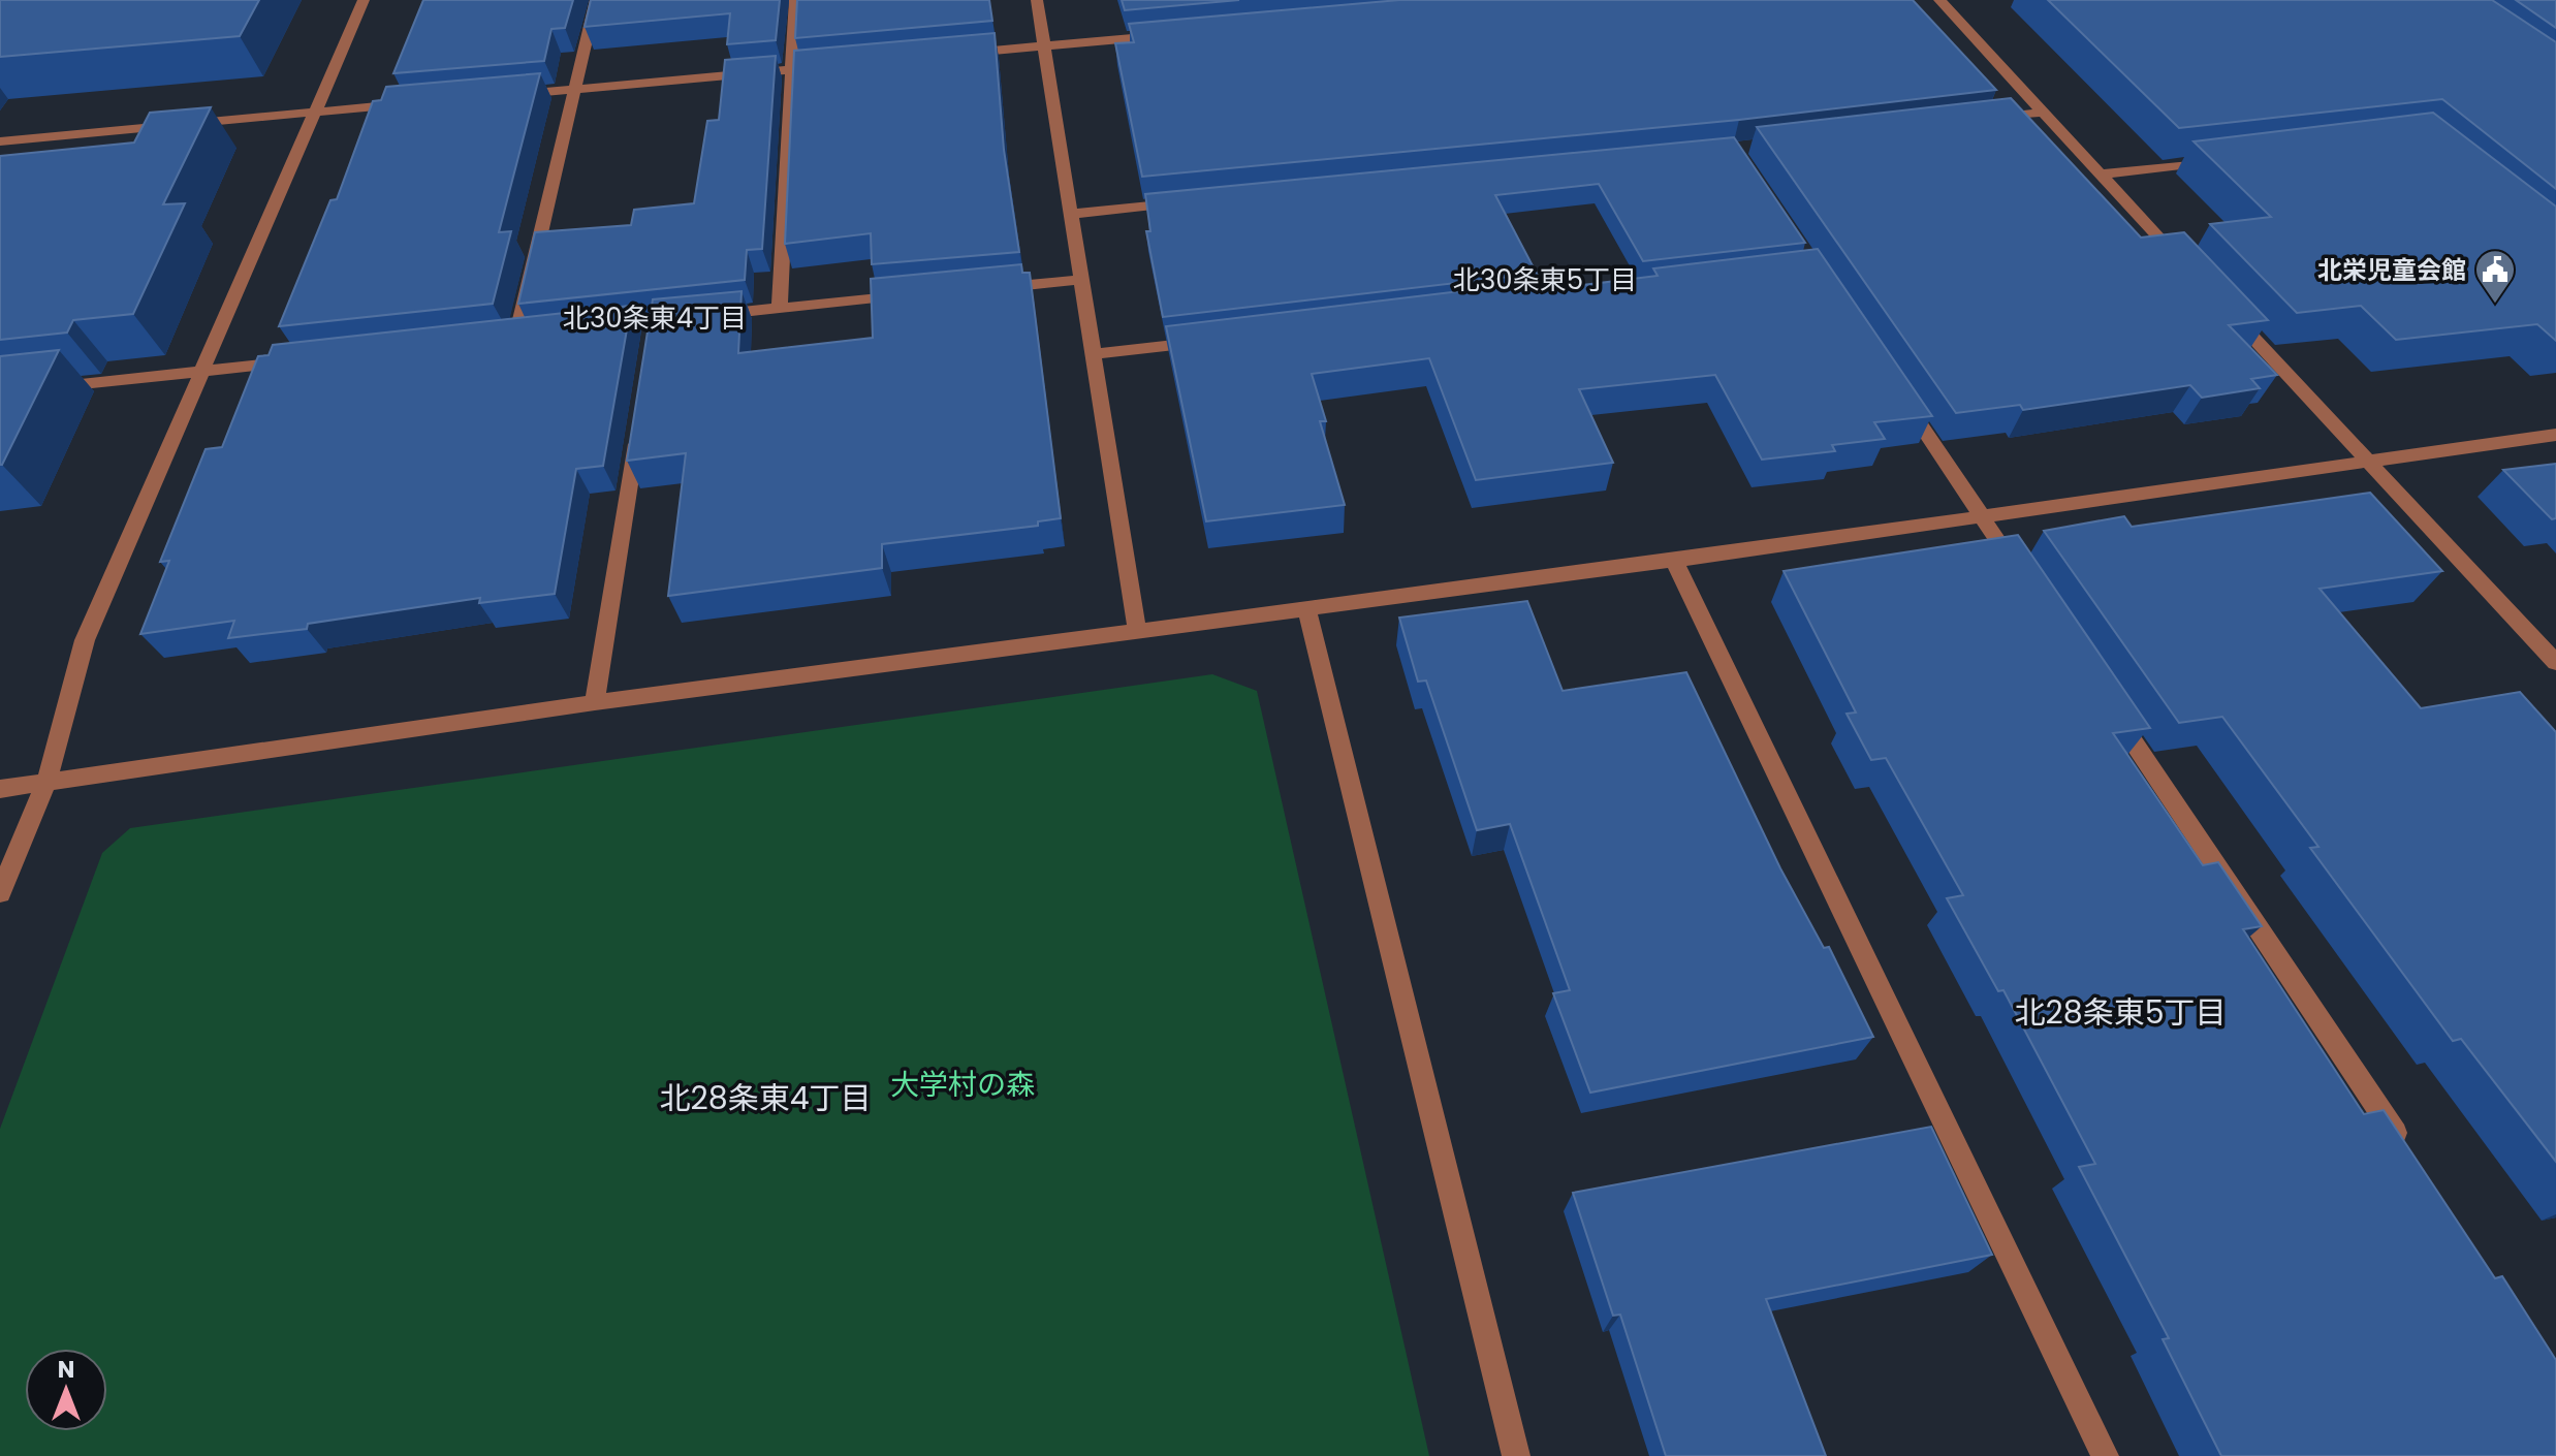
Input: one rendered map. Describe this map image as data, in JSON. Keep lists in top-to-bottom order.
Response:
{
  "districts": [
    "北30条東5丁目",
    "北30条東4丁目",
    "北28条東5丁目",
    "北28条東4丁目"
  ],
  "parks": ["大学村の森"],
  "places": {
    "public building": ["北栄児童会館"]
  },
  "north": "top"
}
